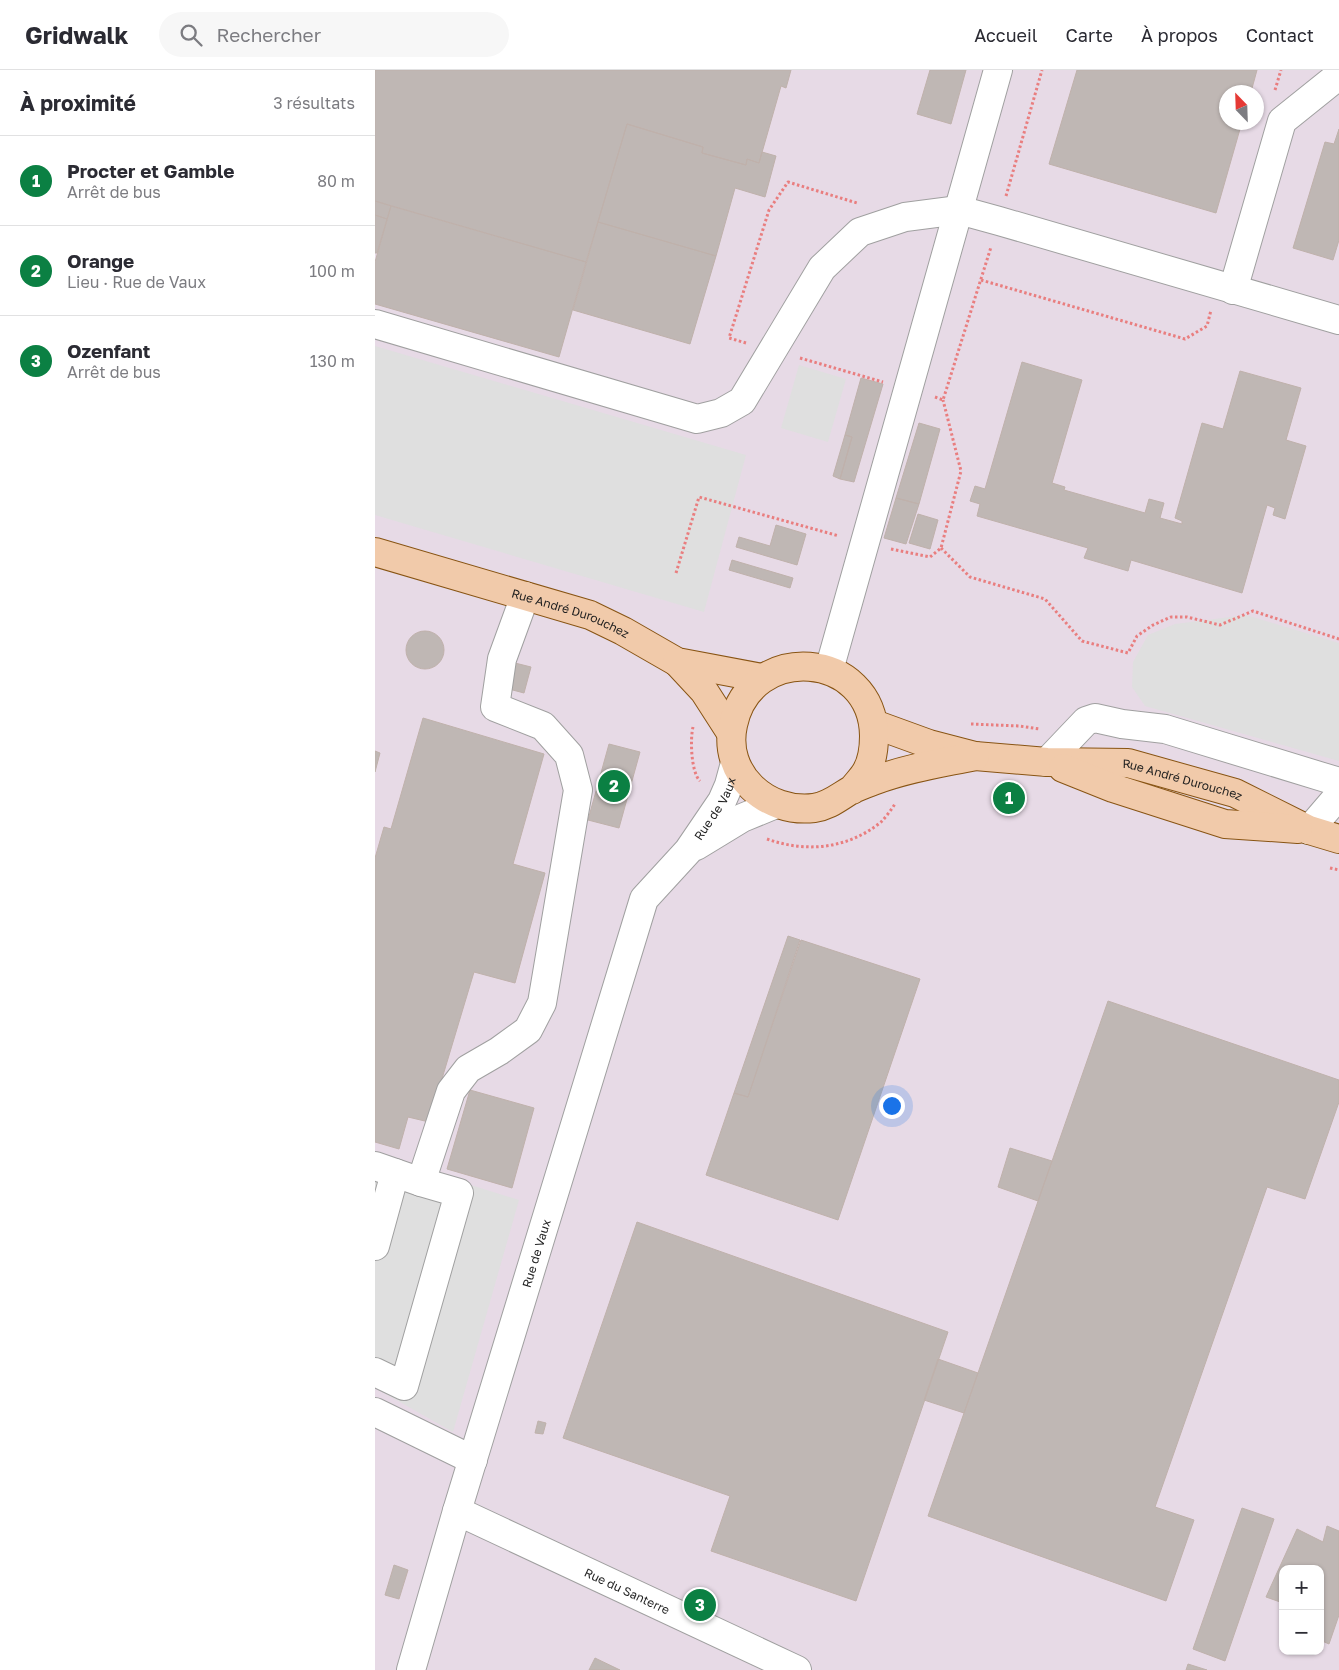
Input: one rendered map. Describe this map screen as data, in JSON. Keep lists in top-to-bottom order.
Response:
{
  "streets": {
    "main road": ["Rue André Durouchez"],
    "street": ["Rue de Vaux", "Rue du Santerre"]
  },
  "crossings": [
    ["Rue André Durouchez", "Rue de Vaux"],
    ["Rue de Vaux", "Rue du Santerre"]
  ],
  "north": "top left",
  "page": {
    "header": "Gridwalk",
    "search": "Rechercher",
    "nav": [
      "Accueil",
      "Carte",
      "À propos",
      "Contact"
    ],
    "heading": ["À proximité", "3 résultats"],
    "list": [
      {
        "mark": "1",
        "name": "Procter et Gamble",
        "note": "Arrêt de bus",
        "value": "80 m"
      },
      {
        "mark": "2",
        "name": "Orange",
        "note": "Lieu · Rue de Vaux",
        "value": "100 m"
      },
      {
        "mark": "3",
        "name": "Ozenfant",
        "note": "Arrêt de bus",
        "value": "130 m"
      }
    ],
    "pins": ["2", "1", "3"],
    "map_buttons": ["+", "−"]
  }
}
